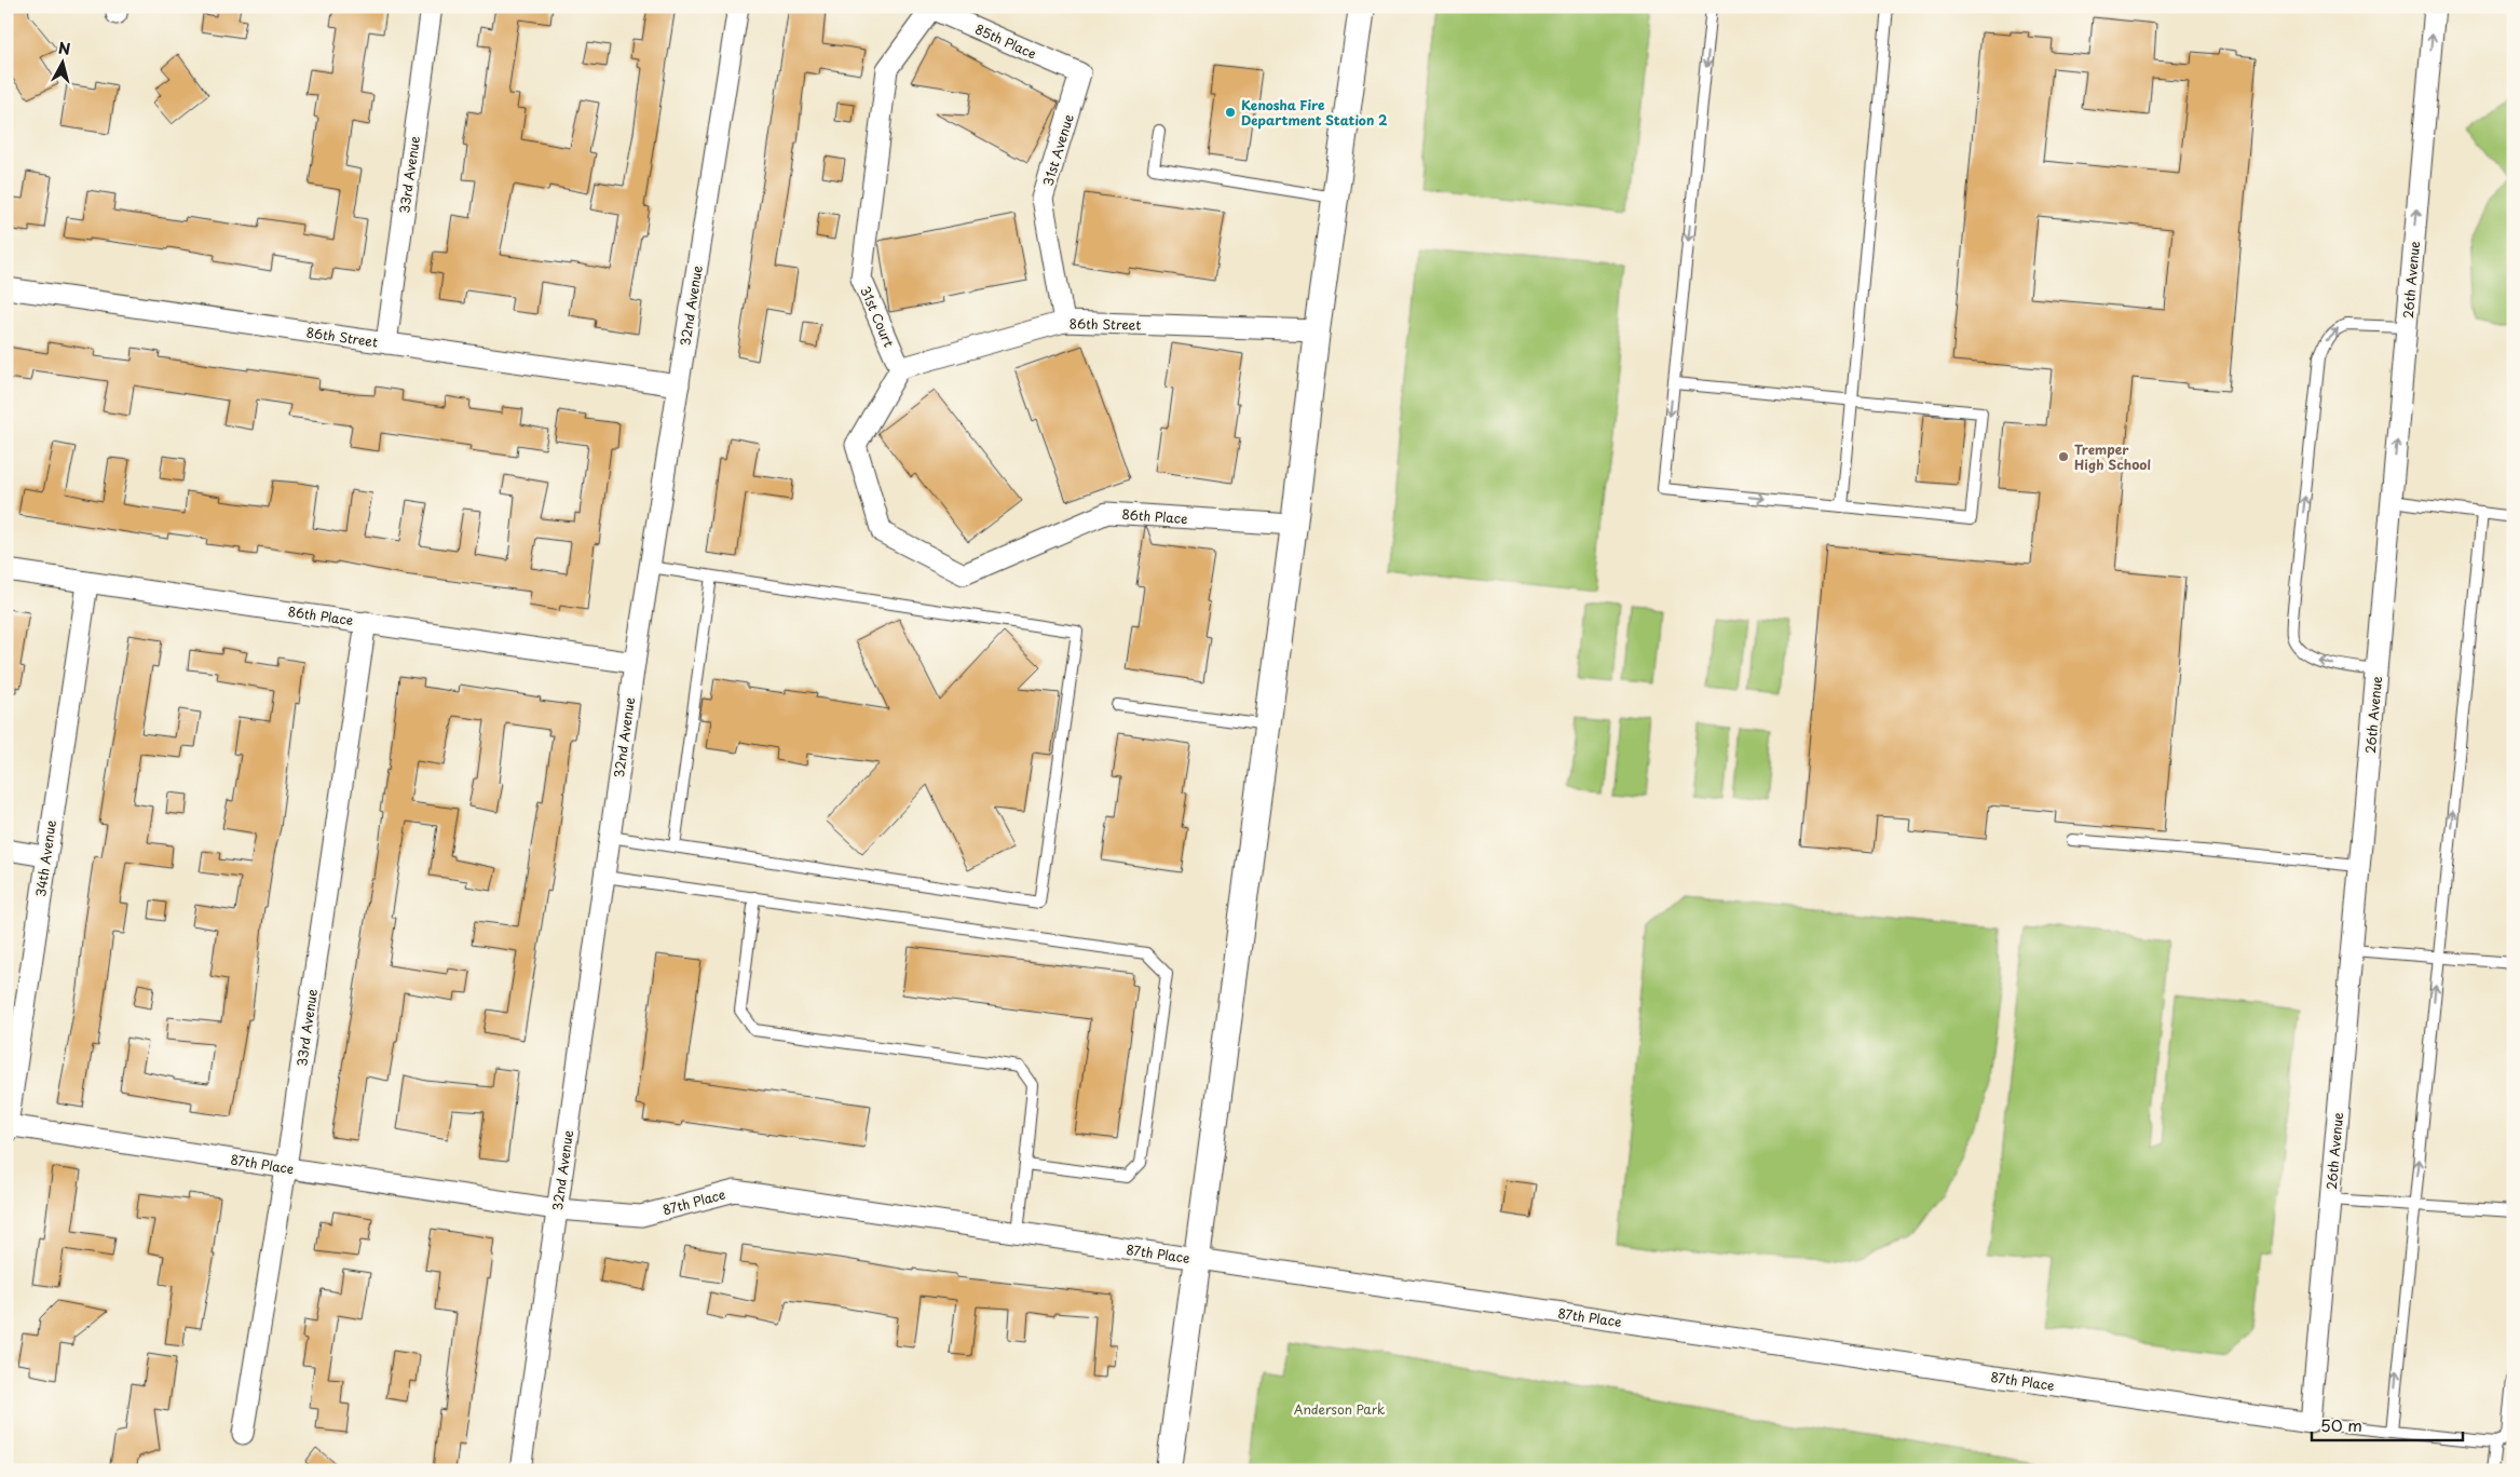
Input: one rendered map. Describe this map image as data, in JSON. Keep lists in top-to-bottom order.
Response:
{
  "streets": {
    "street": [
      "85th Place",
      "31st Avenue",
      "33rd Avenue",
      "26th Avenue",
      "32nd Avenue",
      "31st Court",
      "86th Street",
      "86th Place",
      "34th Avenue",
      "87th Place"
    ]
  },
  "crossings": [
    ["85th Place", "31st Avenue"],
    ["85th Place", "31st Court"],
    ["31st Avenue", "86th Street"],
    ["33rd Avenue", "86th Street"],
    ["33rd Avenue", "86th Place"],
    ["33rd Avenue", "87th Place"],
    ["26th Avenue", "87th Place"],
    ["32nd Avenue", "86th Street"],
    ["32nd Avenue", "86th Place"],
    ["32nd Avenue", "87th Place"],
    ["31st Court", "86th Street"],
    ["31st Court", "86th Place"],
    ["86th Street", "86th Place"],
    ["86th Place", "34th Avenue"],
    ["34th Avenue", "87th Place"]
  ],
  "parks": ["Anderson Park"],
  "places": ["Kenosha Fire Department Station 2", "Tremper High School"],
  "scale_bar": "50 m",
  "north": "top"
}
